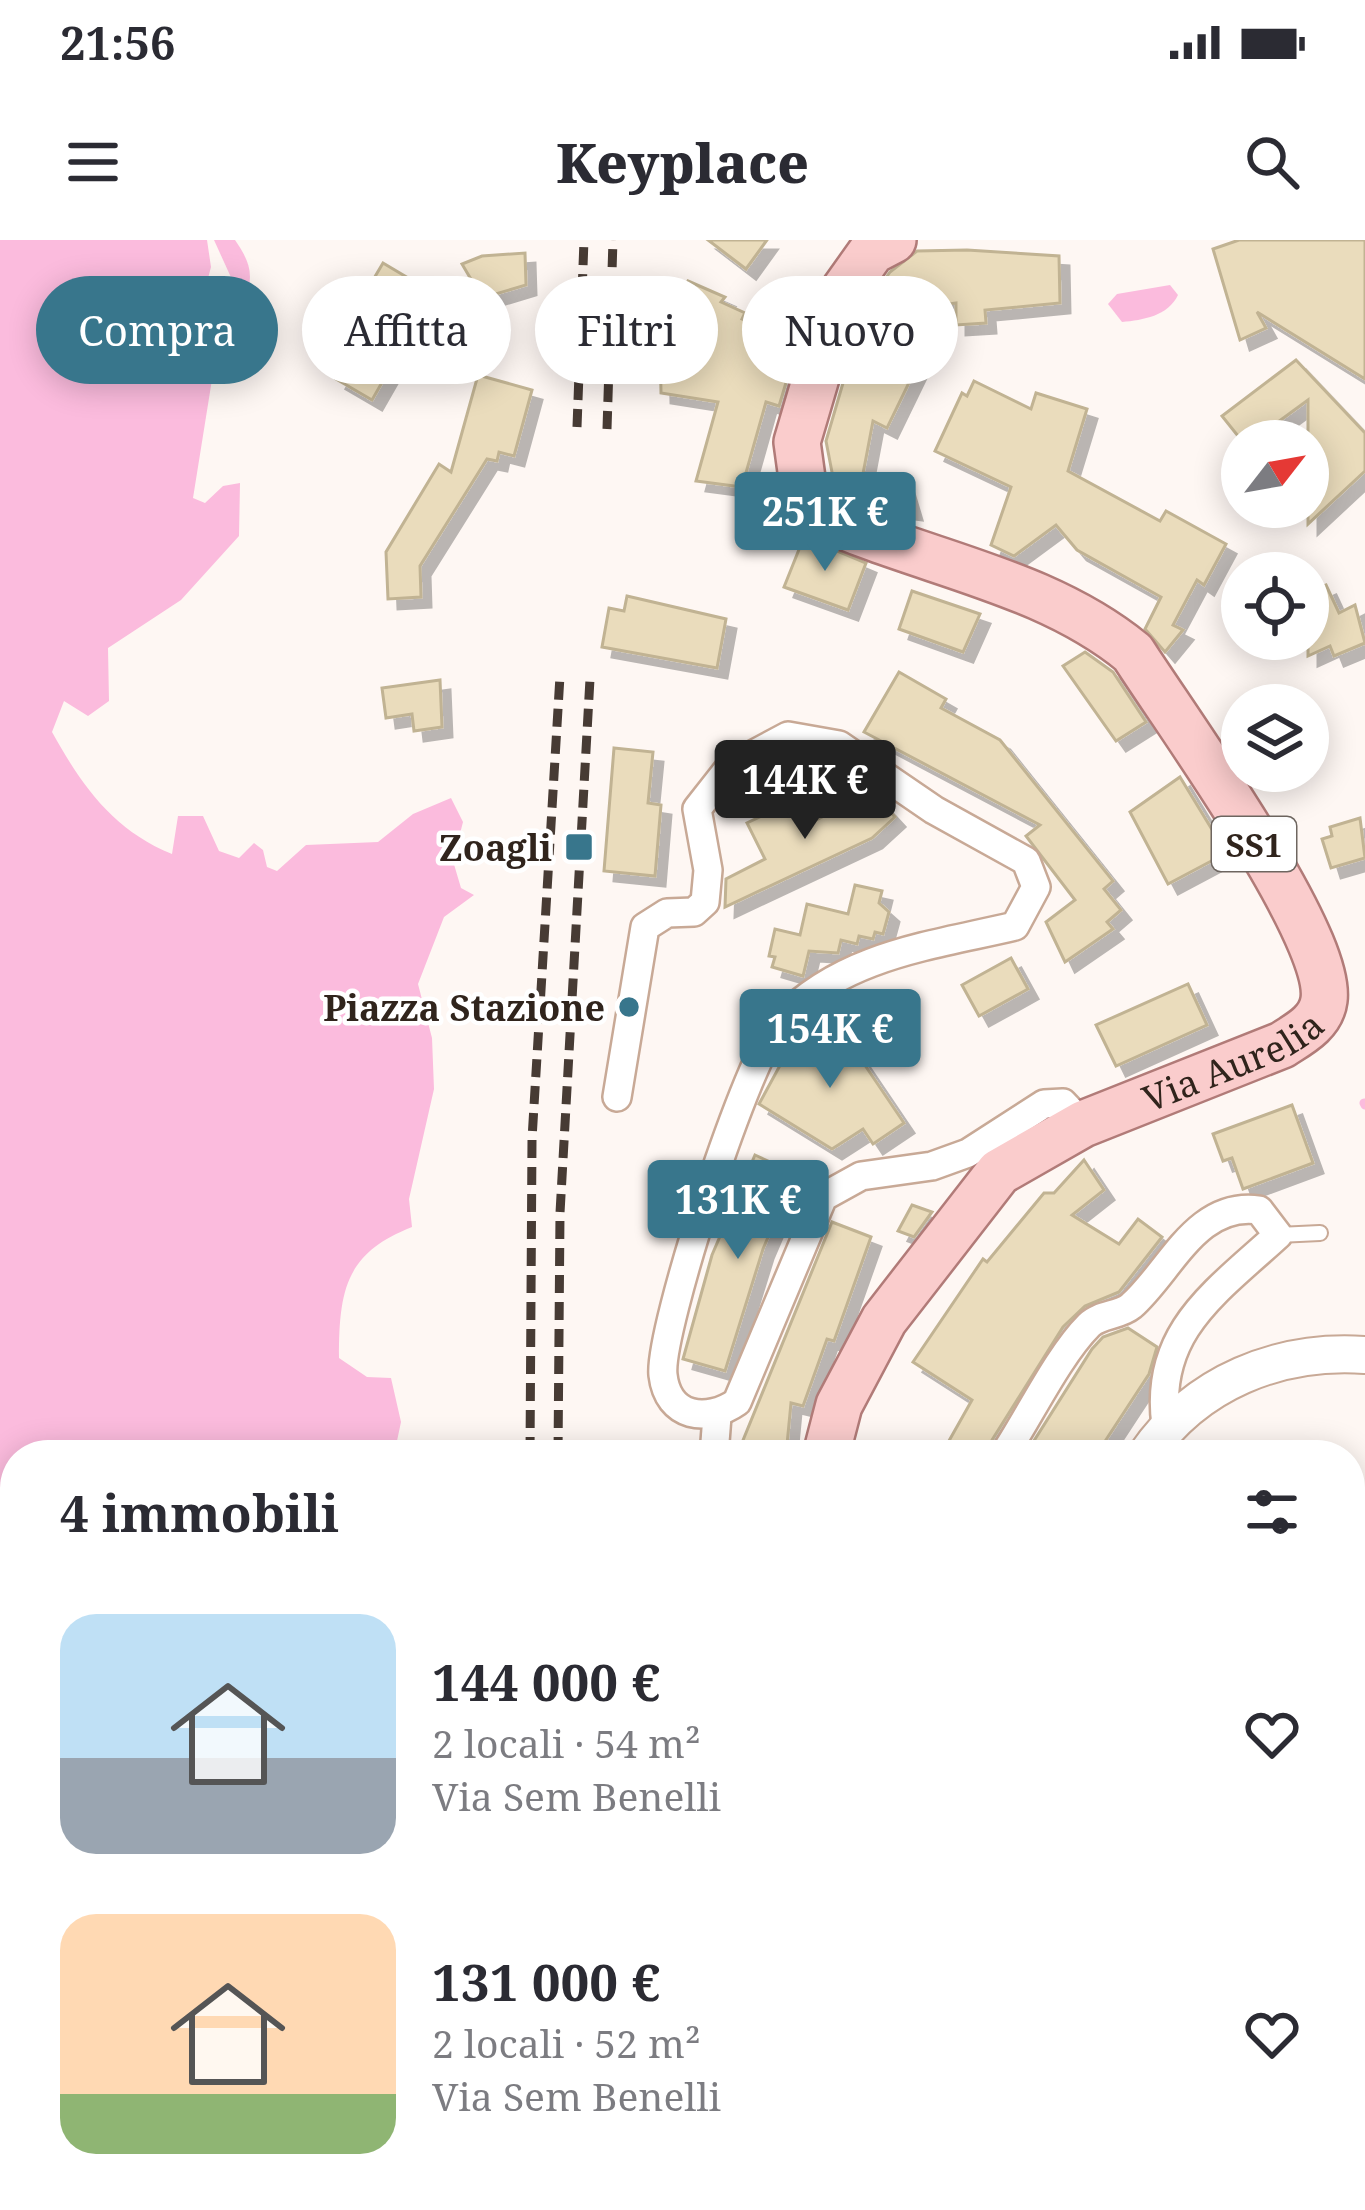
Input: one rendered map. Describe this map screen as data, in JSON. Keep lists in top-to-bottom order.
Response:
{
  "streets": {
    "main road": ["SS1", "Via Aurelia"]
  },
  "places": {
    "transit": ["Zoagli"],
    "other": ["Piazza Stazione"]
  },
  "north": "top right",
  "page": {
    "status": "21:56",
    "header": "Keyplace",
    "chip": [
      "Compra",
      "Affitta",
      "Filtri",
      "Nuovo"
    ],
    "price": [
      "251K €",
      "144K €",
      "154K €",
      "131K €"
    ],
    "heading": "4 immobili",
    "list": [
      {
        "name": "144 000 €",
        "note": "2 locali · 54 m² · Via Sem Benelli"
      },
      {
        "name": "131 000 €",
        "note": "2 locali · 52 m² · Via Sem Benelli"
      }
    ]
  }
}
